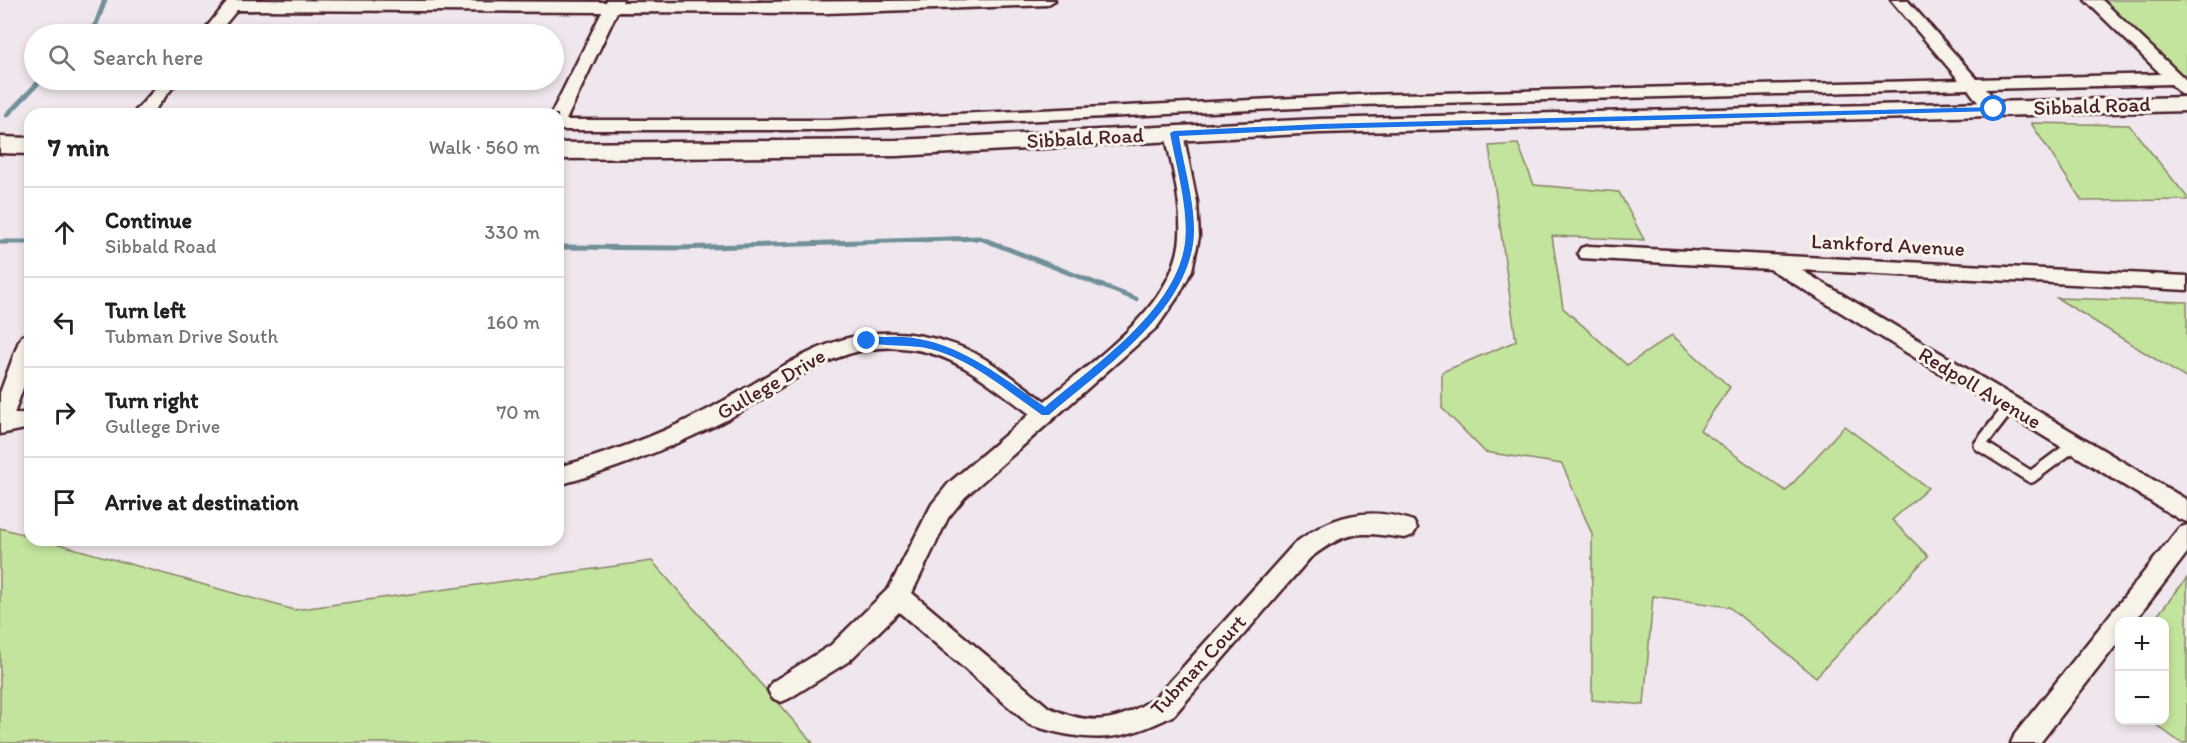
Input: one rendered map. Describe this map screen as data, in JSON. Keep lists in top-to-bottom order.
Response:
{
  "streets": {
    "street": [
      "Sibbald Road",
      "Lankford Avenue",
      "Gullege Drive",
      "Redpoll Avenue",
      "Tubman Court"
    ]
  },
  "crossings": [
    ["Lankford Avenue", "Redpoll Avenue"]
  ],
  "page": {
    "search": "Search here",
    "heading": ["7 min", "Walk · 560 m"],
    "list": [
      ["Continue", "Sibbald Road", "330 m"],
      ["Turn left", "Tubman Drive South", "160 m"],
      ["Turn right", "Gullege Drive", "70 m"],
      "Arrive at destination"
    ],
    "map_buttons": ["+", "−"]
  }
}
